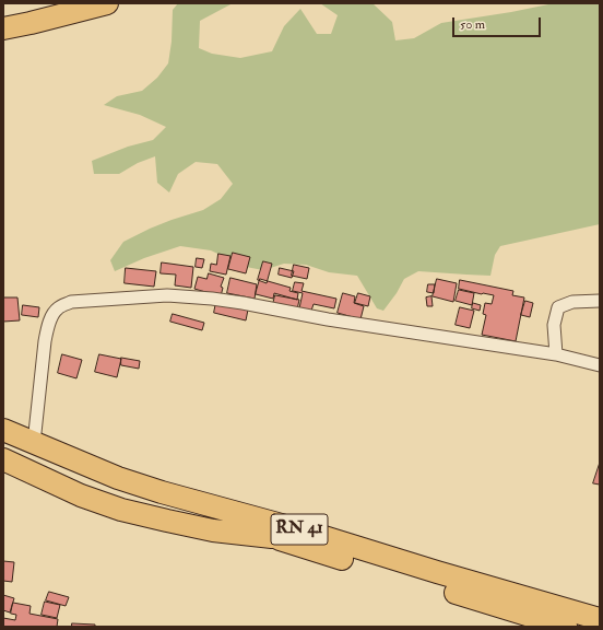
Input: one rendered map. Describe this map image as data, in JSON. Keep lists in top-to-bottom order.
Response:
{
  "streets": {
    "highway": ["RN 41"]
  },
  "scale_bar": "50 m"
}
